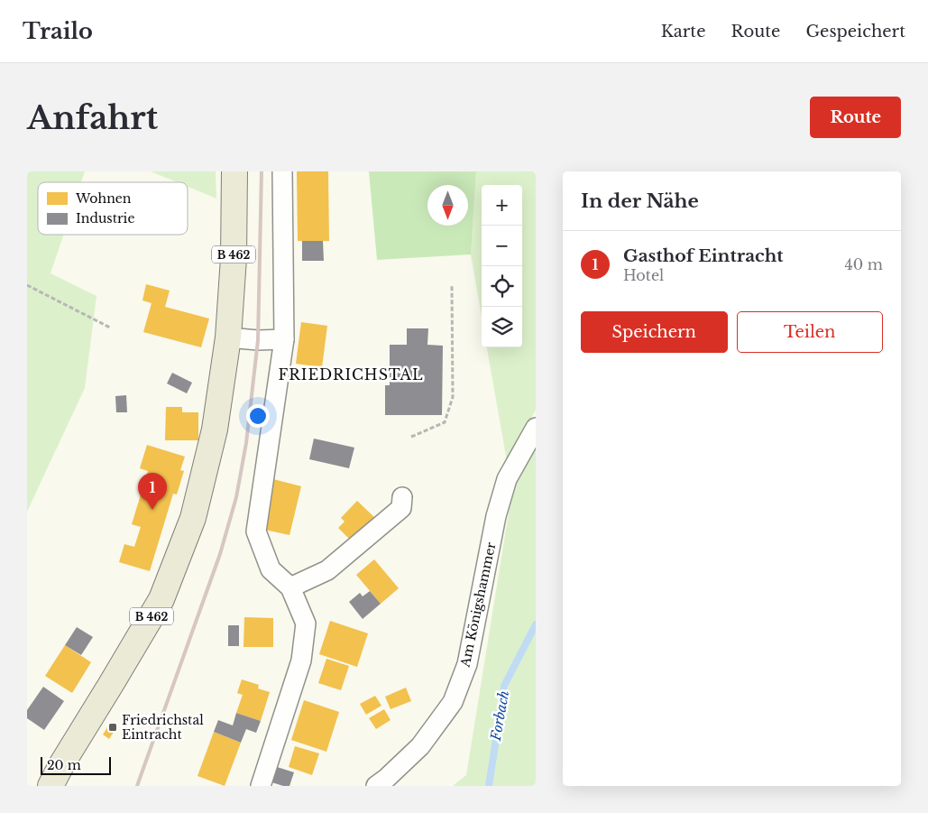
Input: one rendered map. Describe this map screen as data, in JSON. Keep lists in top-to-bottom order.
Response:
{
  "streets": {
    "main road": ["B 462"],
    "street": ["Am Königshammer"]
  },
  "districts": ["FRIEDRICHSTAL"],
  "water": ["Forbach"],
  "places": {
    "transit": ["Friedrichstal Eintracht"]
  },
  "legend": ["Wohnen", "Industrie"],
  "scale_bar": "20 m",
  "north": "bottom",
  "page": {
    "header": "Trailo",
    "nav": ["Karte", "Route", "Gespeichert"],
    "buttons": [
      "Route",
      ["Speichern", "Teilen"]
    ],
    "title": "Anfahrt",
    "heading": "In der Nähe",
    "map_buttons": ["+", "−"],
    "list": [
      {
        "mark": "1",
        "name": "Gasthof Eintracht",
        "note": "Hotel",
        "value": "40 m"
      }
    ],
    "pins": "1",
    "scale": "20 m"
  }
}
